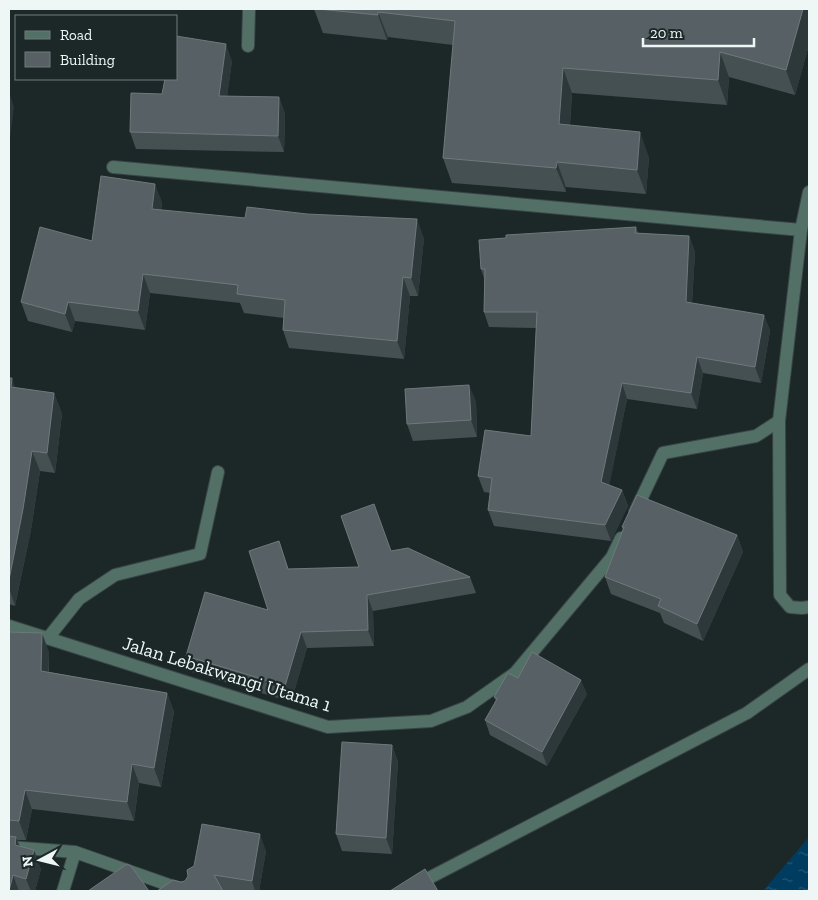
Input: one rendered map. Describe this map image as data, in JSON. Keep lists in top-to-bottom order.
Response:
{
  "streets": {
    "street": ["Jalan Lebakwangi Utama 1"]
  },
  "legend": ["Road", "Building"],
  "scale_bar": "20 m",
  "north": "left"
}
